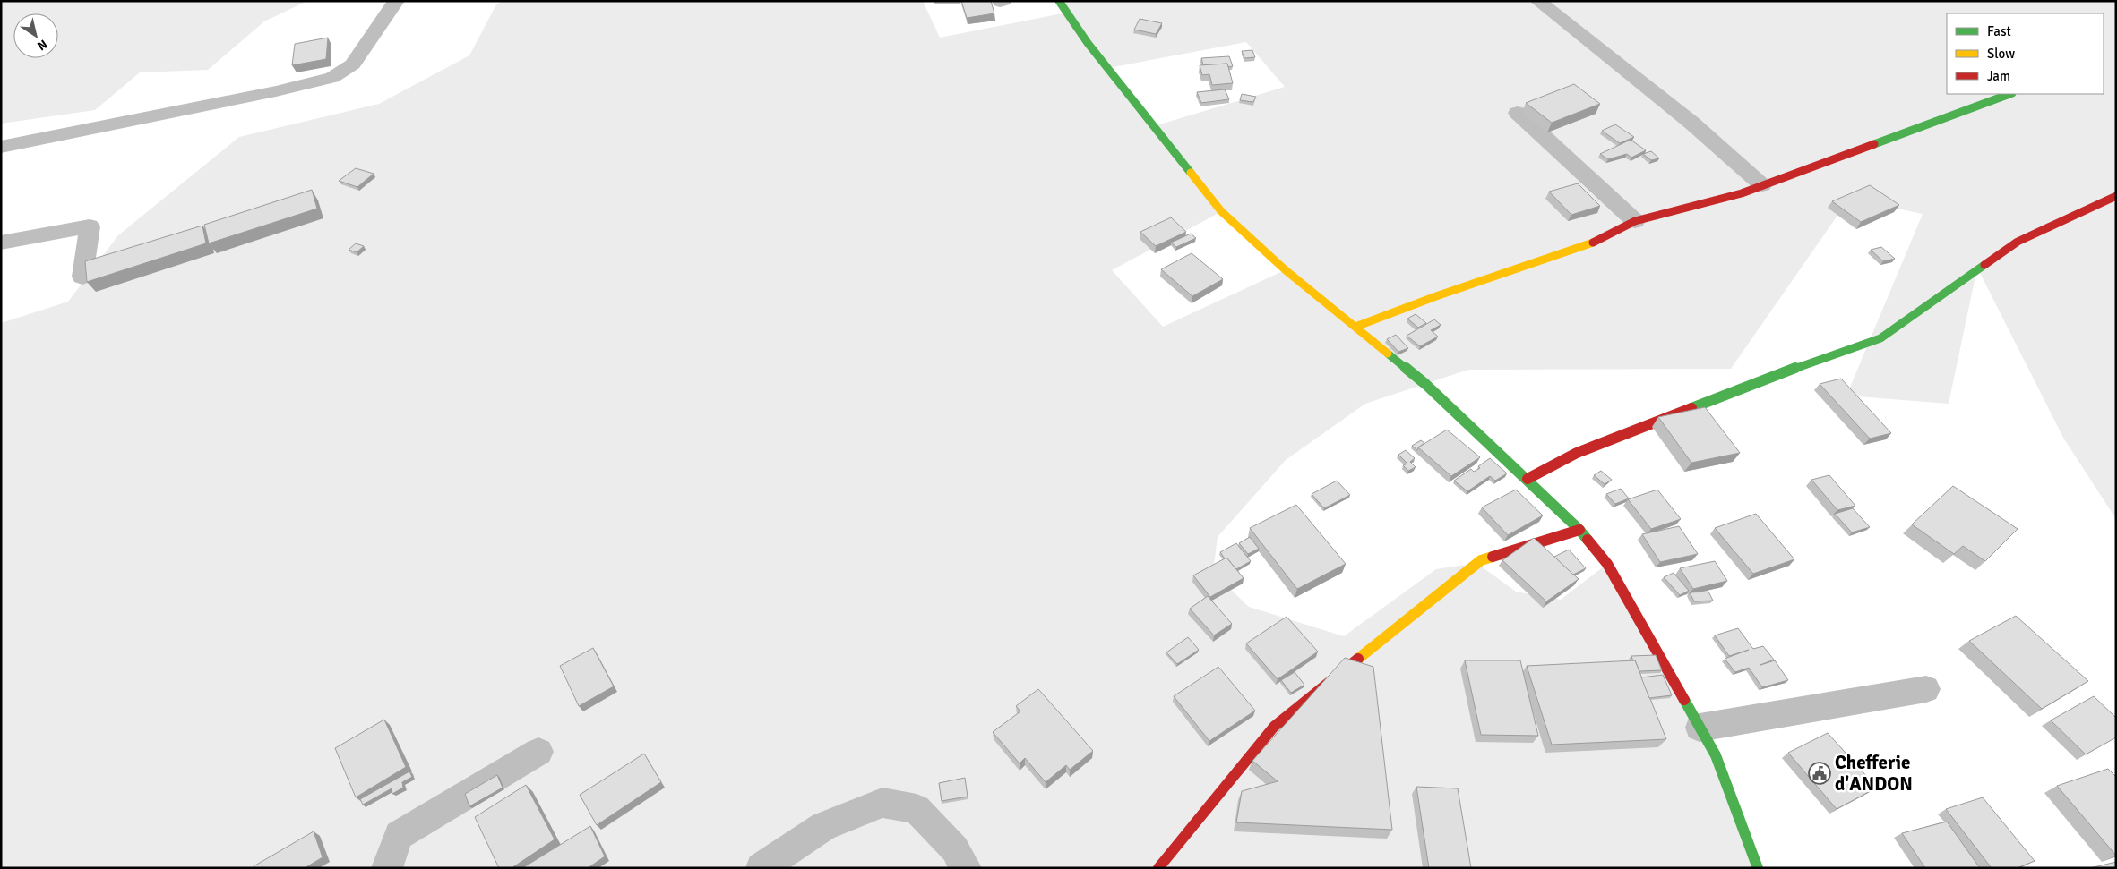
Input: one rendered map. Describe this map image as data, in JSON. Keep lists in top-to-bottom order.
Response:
{
  "places": {
    "public building": ["Chefferie d'ANDON"]
  },
  "legend": ["Fast", "Slow", "Jam"],
  "north": "bottom right"
}
